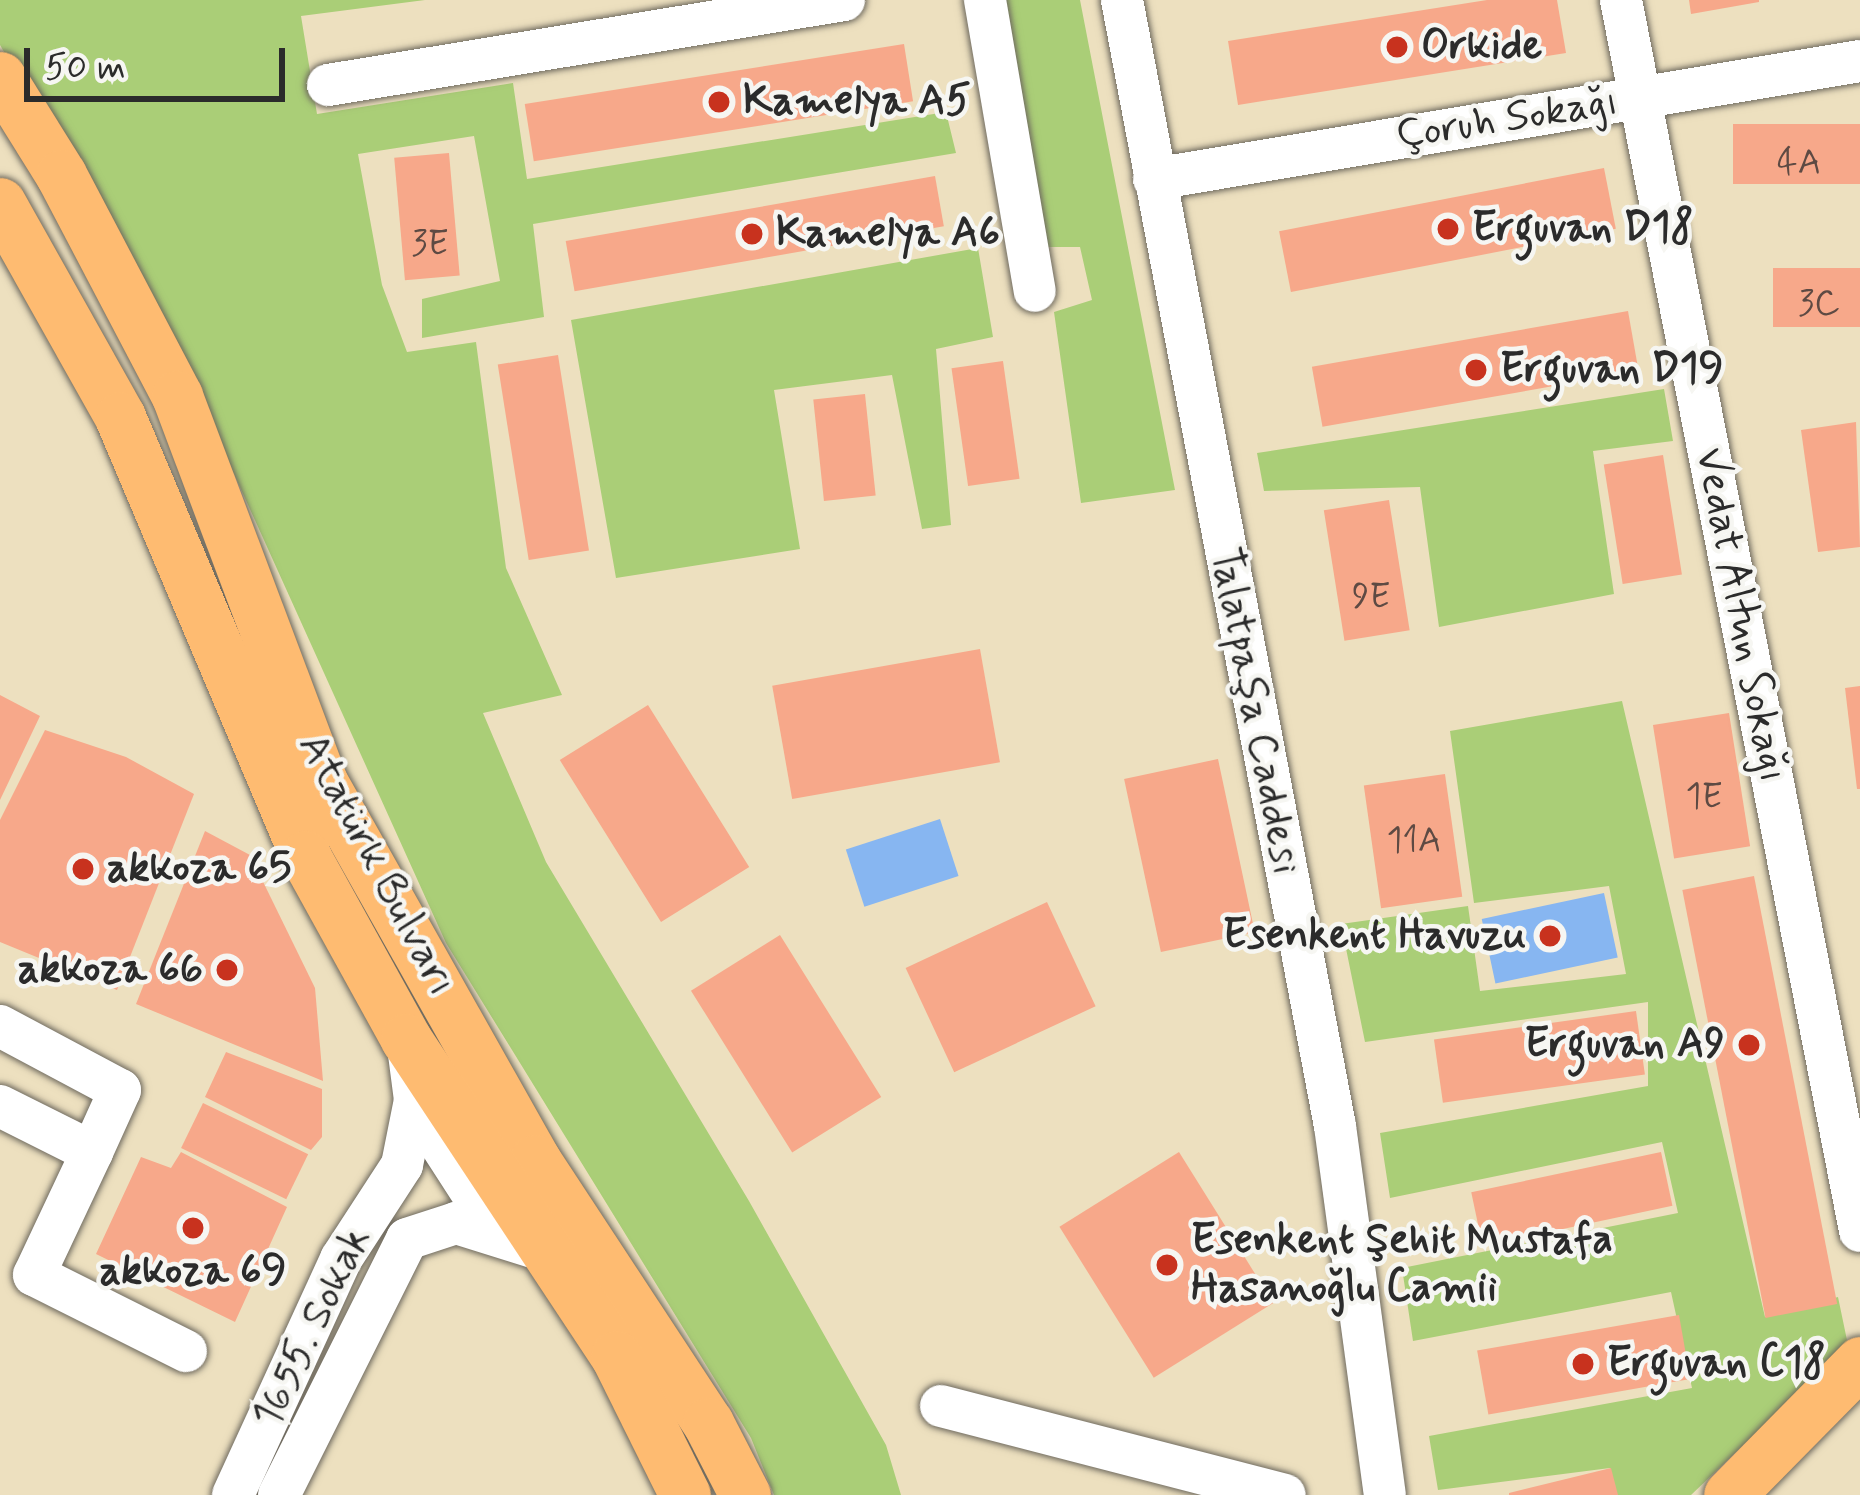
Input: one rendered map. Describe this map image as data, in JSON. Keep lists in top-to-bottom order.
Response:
{
  "streets": {
    "main road": ["Atatürk Bulvarı"],
    "street": [
      "Çoruh Sokağı",
      "Vedat Altun Sokağı",
      "Talatpaşa Caddesi",
      "1655. Sokak"
    ]
  },
  "crossings": [
    ["Çoruh Sokağı", "Vedat Altun Sokağı"],
    ["Çoruh Sokağı", "Talatpaşa Caddesi"],
    ["Atatürk Bulvarı", "1655. Sokak"]
  ],
  "places": [
    "Orkide",
    "Kamelya A5",
    "Erguvan D18",
    "Kamelya A6",
    "Erguvan D19",
    "akkoza 65",
    "Esenkent Havuzu",
    "akkoza 66",
    "Erguvan A9",
    "akkoza 69",
    "Esenkent Şehit Mustafa Hasanoğlu Camii",
    "Erguvan C18"
  ],
  "house_numbers": [
    "4A",
    "3E",
    "3C",
    "9E",
    "1E",
    "11A"
  ],
  "scale_bar": "50 m"
}
